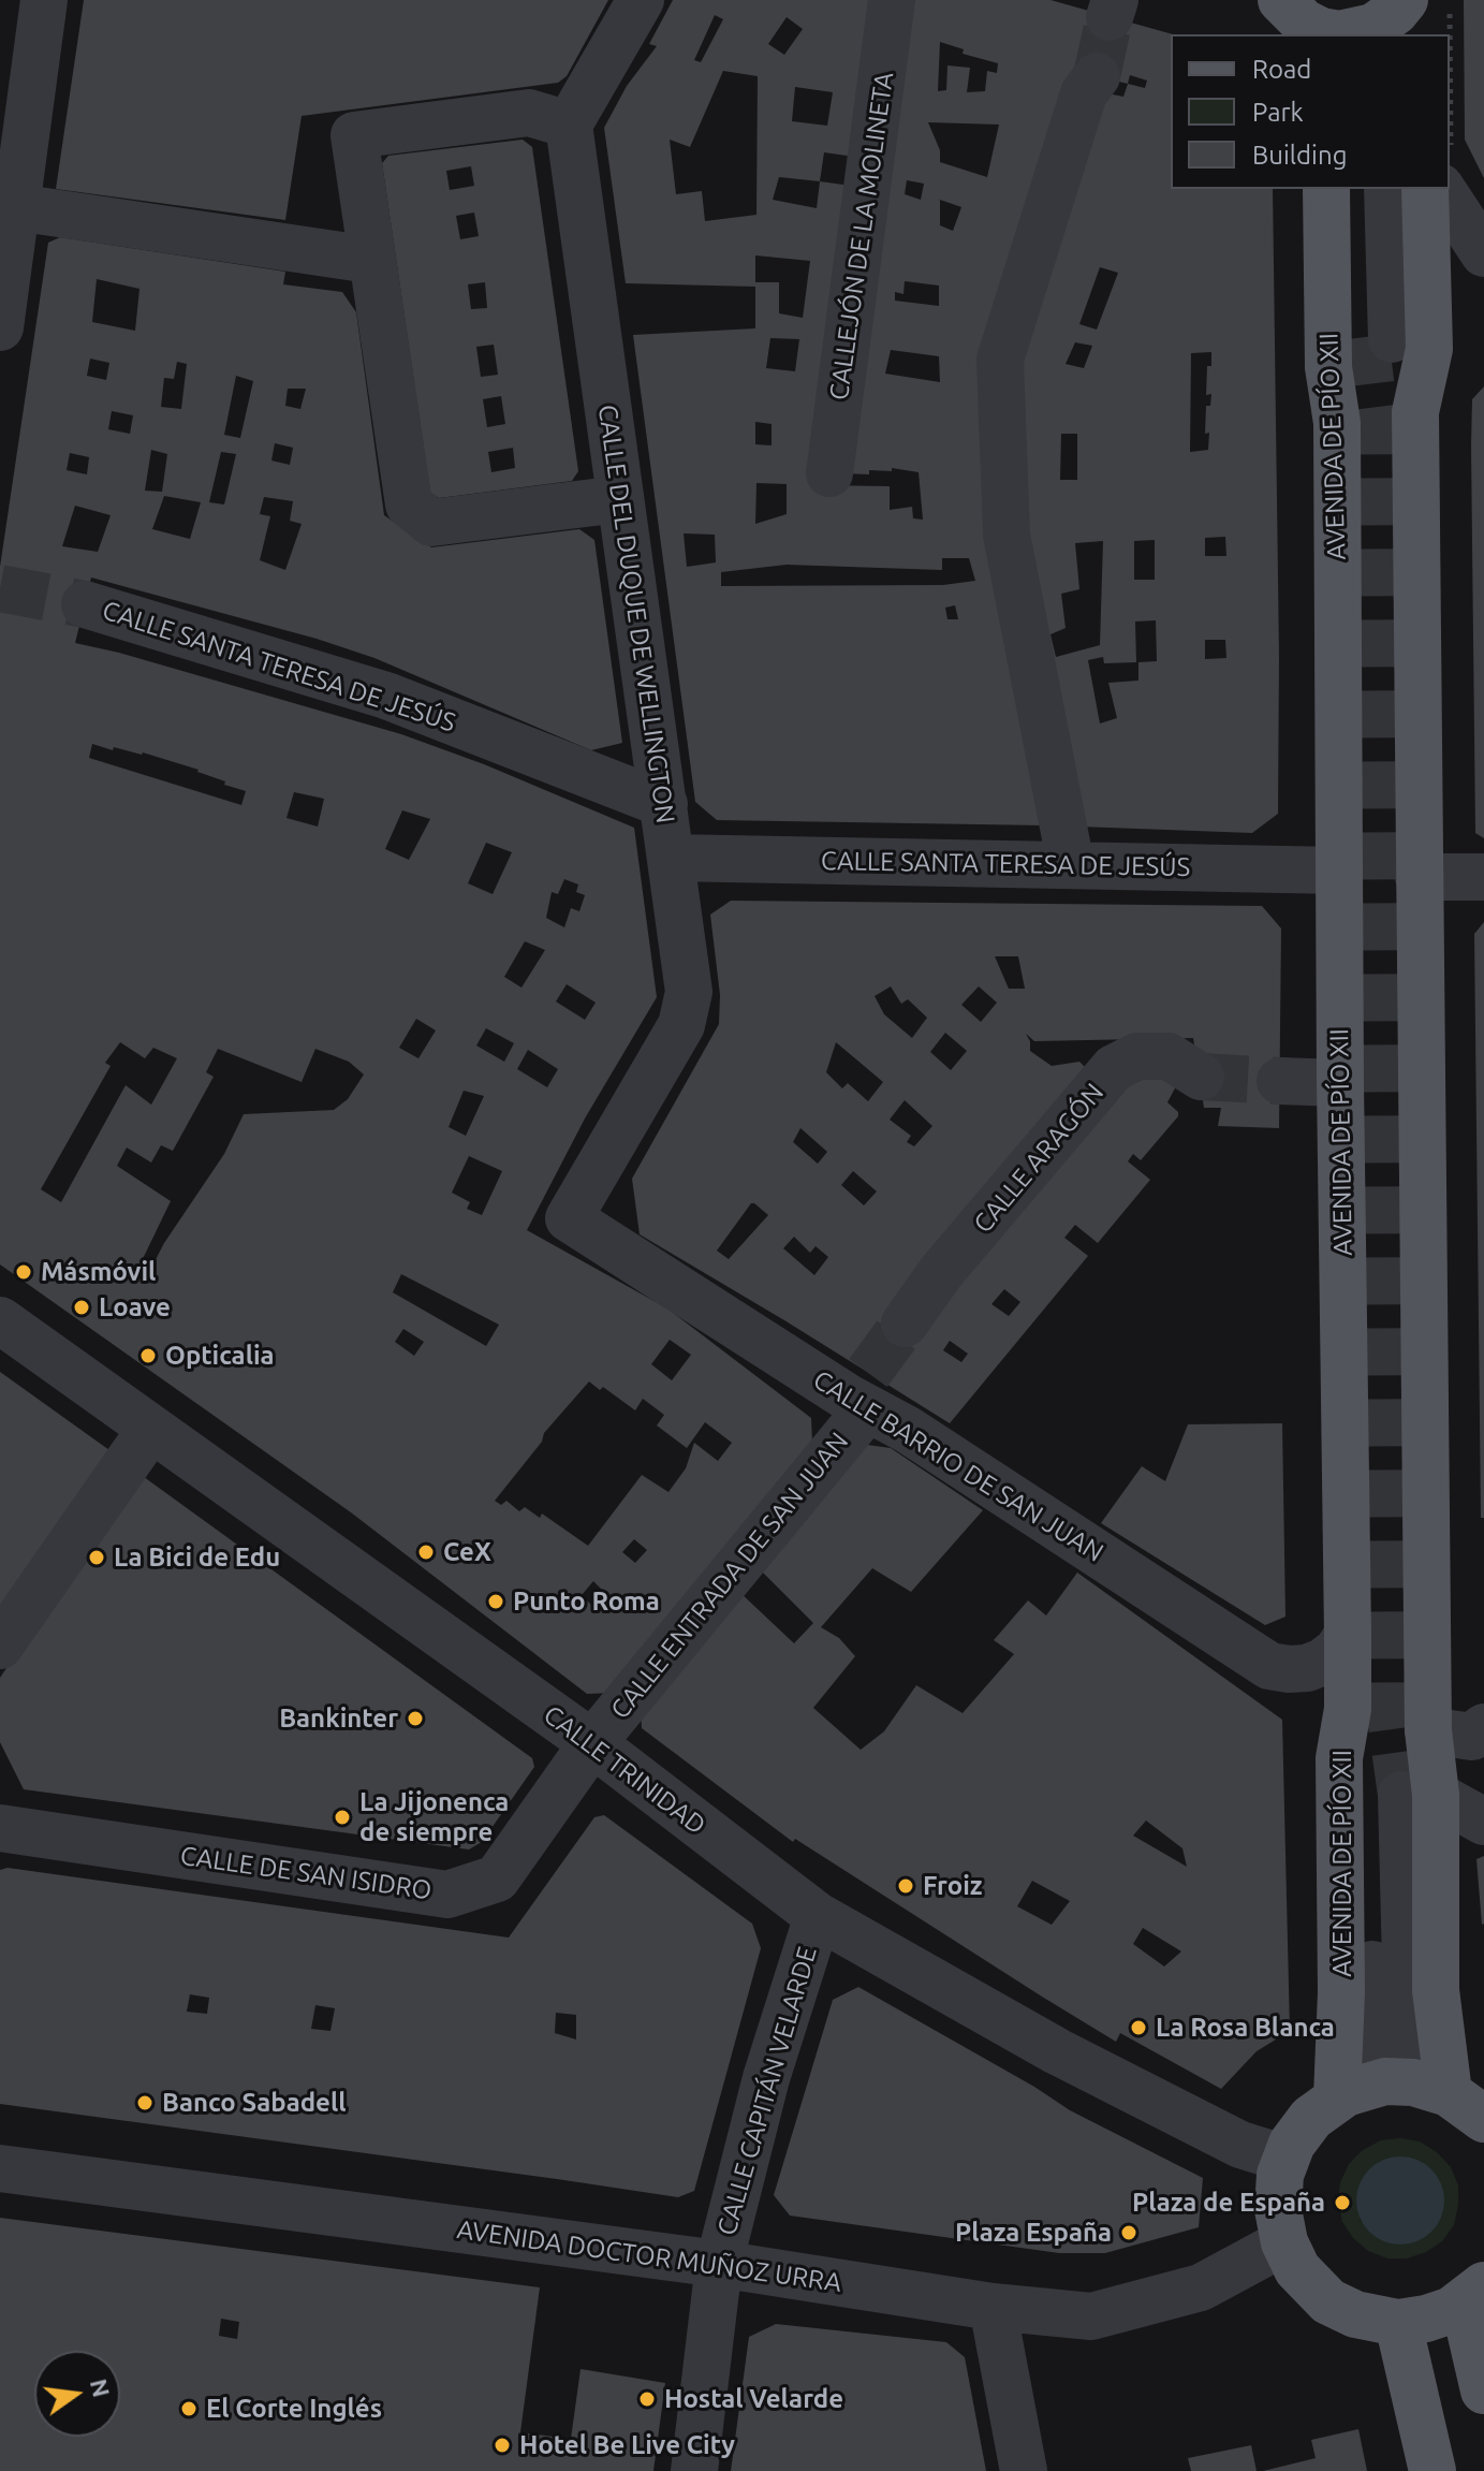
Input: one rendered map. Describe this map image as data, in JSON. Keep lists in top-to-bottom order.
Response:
{
  "streets": {
    "main road": ["AVENIDA DE PÍO XII"],
    "street": [
      "CALLEJÓN DE LA MOLINETA",
      "CALLE DEL DUQUE DE WELLINGTON",
      "CALLE SANTA TERESA DE JESÚS",
      "CALLE ARAGÓN",
      "CALLE BARRIO DE SAN JUAN",
      "CALLE ENTRADA DE SAN JUAN",
      "CALLE TRINIDAD",
      "CALLE DE SAN ISIDRO",
      "CALLE CAPITÁN VELARDE",
      "AVENIDA DOCTOR MUÑOZ URRA"
    ]
  },
  "crossings": [
    ["AVENIDA DE PÍO XII", "CALLE SANTA TERESA DE JESÚS"],
    ["AVENIDA DE PÍO XII", "CALLE BARRIO DE SAN JUAN"],
    ["CALLE DEL DUQUE DE WELLINGTON", "CALLE SANTA TERESA DE JESÚS"],
    ["CALLE DEL DUQUE DE WELLINGTON", "CALLE BARRIO DE SAN JUAN"],
    ["CALLE BARRIO DE SAN JUAN", "CALLE ENTRADA DE SAN JUAN"],
    ["CALLE ENTRADA DE SAN JUAN", "CALLE TRINIDAD"],
    ["CALLE ENTRADA DE SAN JUAN", "CALLE DE SAN ISIDRO"],
    ["CALLE TRINIDAD", "CALLE DE SAN ISIDRO"],
    ["CALLE TRINIDAD", "CALLE CAPITÁN VELARDE"],
    ["CALLE CAPITÁN VELARDE", "AVENIDA DOCTOR MUÑOZ URRA"]
  ],
  "places": [
    "Másmóvil",
    "Loave",
    "Opticalia",
    "CeX",
    "La Bici de Edu",
    "Punto Roma",
    "Bankinter",
    "La Jijonenca de siempre",
    "Froiz",
    "La Rosa Blanca",
    "Banco Sabadell",
    "Plaza de España",
    "Plaza España",
    "Hostal Velarde",
    "El Corte Inglés",
    "Hotel Be Live City"
  ],
  "legend": ["Road", "Park", "Building"],
  "north": "right"
}
